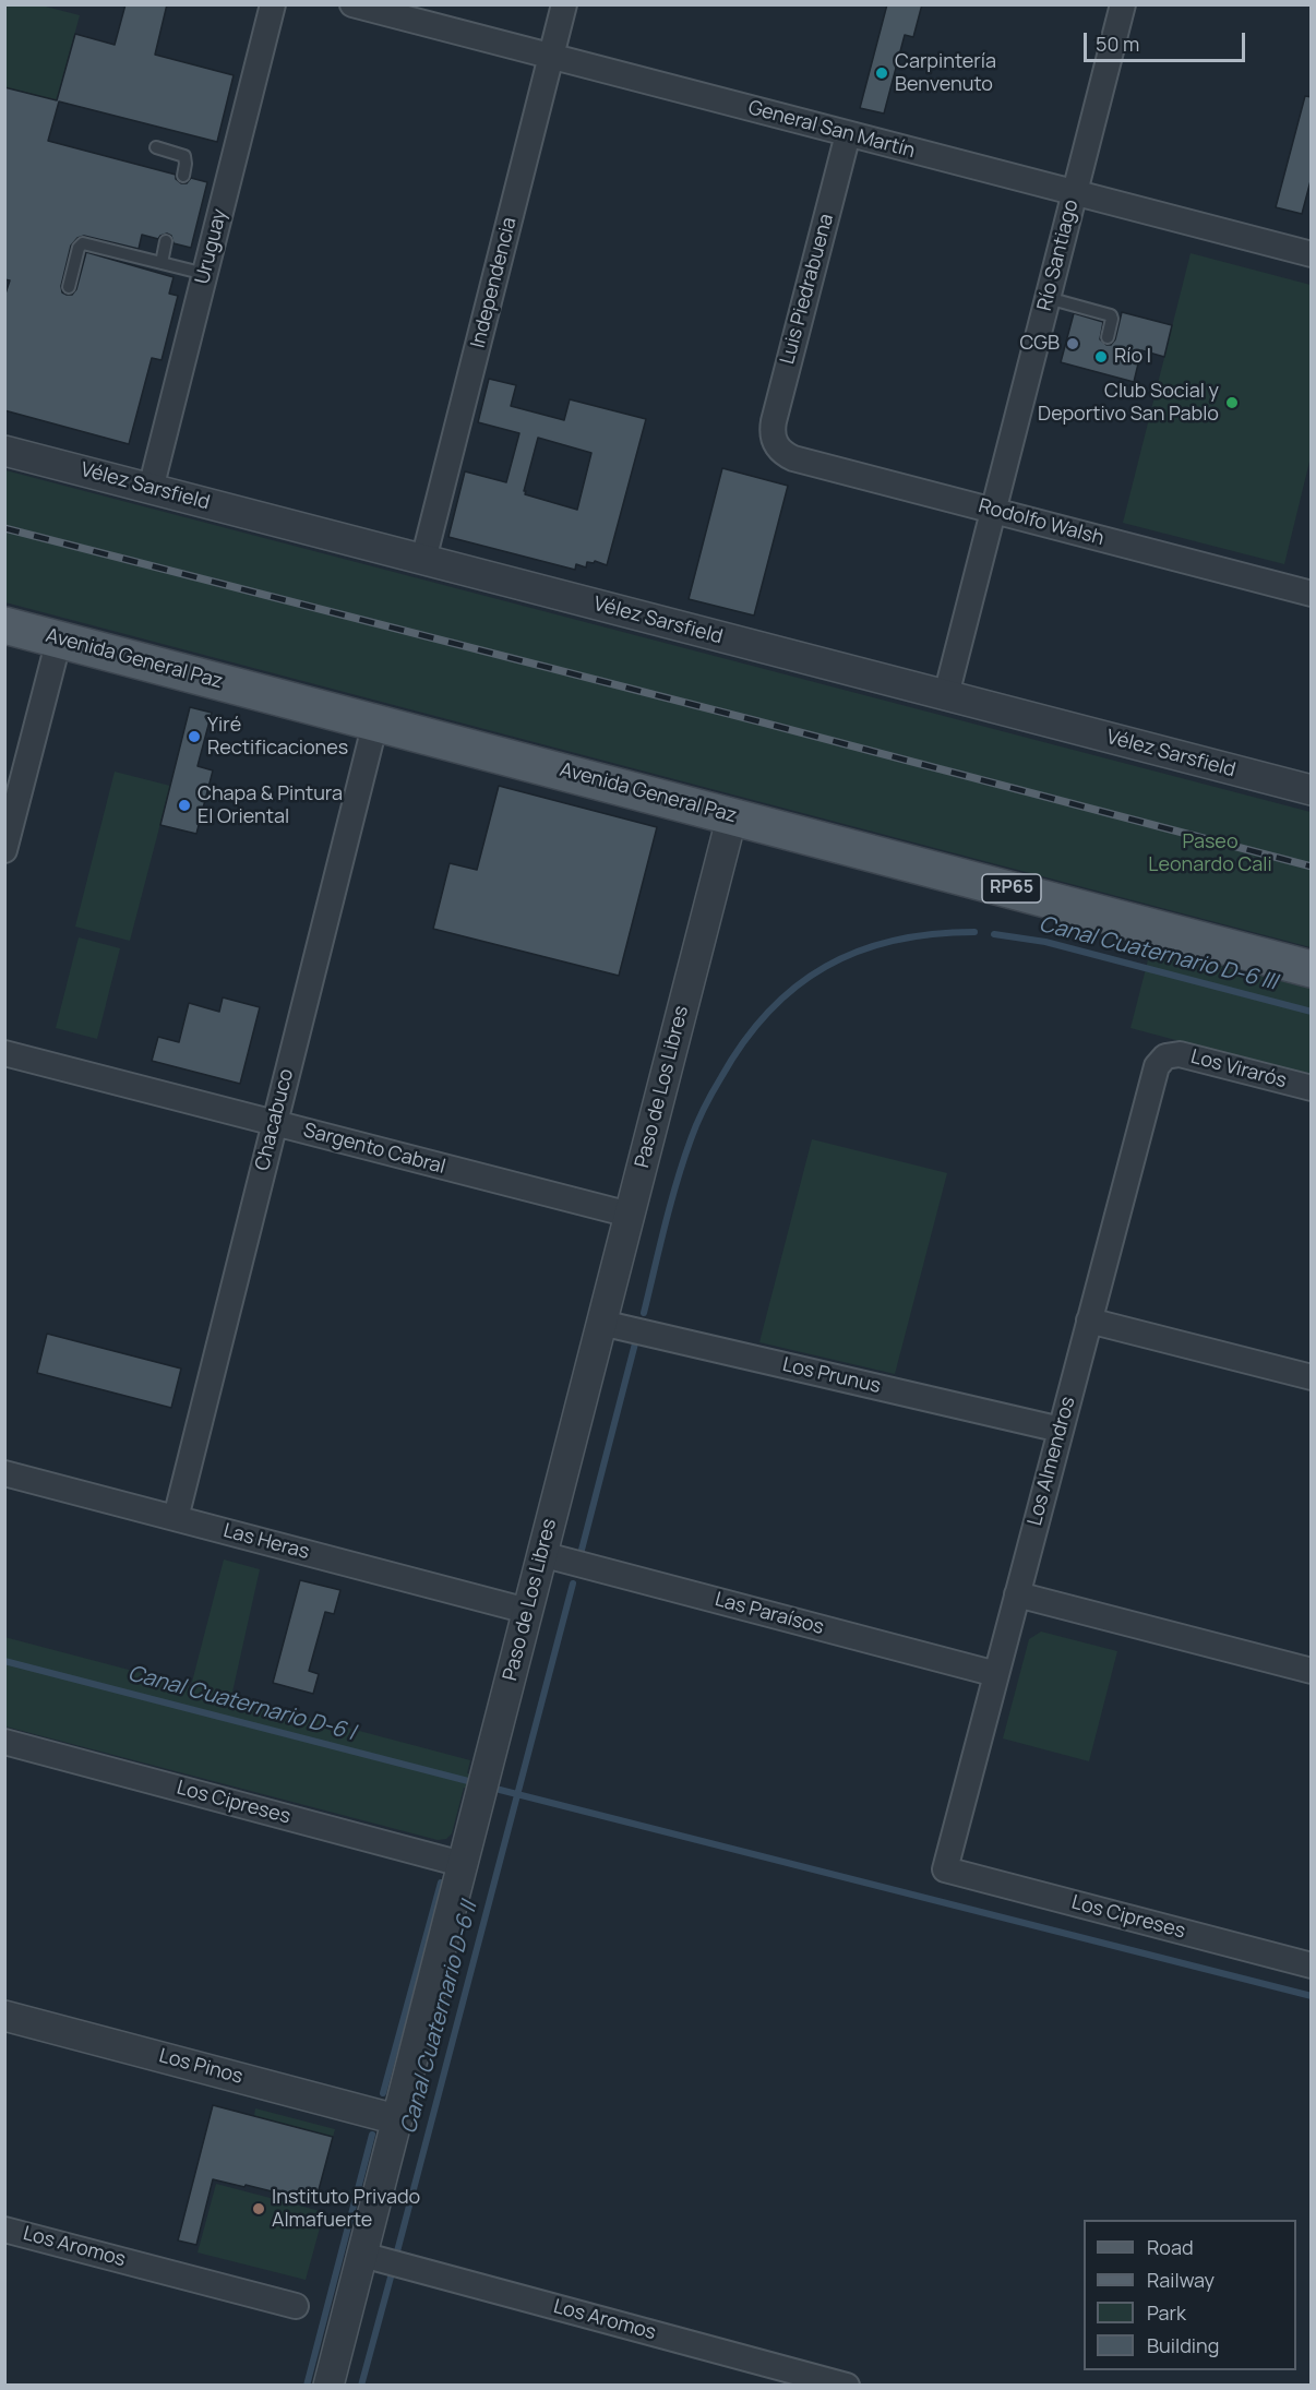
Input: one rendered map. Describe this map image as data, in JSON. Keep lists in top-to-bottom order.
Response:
{
  "streets": {
    "main road": ["Avenida General Paz", "RP65"],
    "street": [
      "General San Martín",
      "Uruguay",
      "Río Santiago",
      "Independencia",
      "Luis Piedrabuena",
      "Vélez Sarsfield",
      "Rodolfo Walsh",
      "Los Virarós",
      "Paso de Los Libres",
      "Chacabuco",
      "Sargento Cabral",
      "Los Prunus",
      "Los Almendros",
      "Las Heras",
      "Las Paraísos",
      "Los Cipreses",
      "Los Pinos",
      "Los Aromos"
    ]
  },
  "crossings": [
    ["General San Martín", "Río Santiago"],
    ["General San Martín", "Independencia"],
    ["General San Martín", "Luis Piedrabuena"],
    ["Uruguay", "Vélez Sarsfield"],
    ["Río Santiago", "Vélez Sarsfield"],
    ["Río Santiago", "Rodolfo Walsh"],
    ["Independencia", "Vélez Sarsfield"],
    ["Luis Piedrabuena", "Rodolfo Walsh"],
    ["Avenida General Paz", "Paso de Los Libres"],
    ["Avenida General Paz", "Chacabuco"],
    ["Los Virarós", "Los Almendros"],
    ["Paso de Los Libres", "Sargento Cabral"],
    ["Paso de Los Libres", "Los Prunus"],
    ["Paso de Los Libres", "Las Heras"],
    ["Paso de Los Libres", "Las Paraísos"],
    ["Paso de Los Libres", "Los Cipreses"],
    ["Paso de Los Libres", "Los Pinos"],
    ["Paso de Los Libres", "Los Aromos"],
    ["Chacabuco", "Sargento Cabral"],
    ["Chacabuco", "Las Heras"],
    ["Los Prunus", "Los Almendros"],
    ["Los Almendros", "Las Paraísos"],
    ["Los Almendros", "Los Cipreses"]
  ],
  "water": ["Canal Cuaternario D-6 III", "Canal Cuaternario D-6 I", "Canal Cuaternario D-6 II"],
  "parks": ["Paseo Leonardo Cali"],
  "places": [
    "Carpintería Benvenuto",
    "CGB",
    "Río I",
    "Club Social y Deportivo San Pablo",
    "Yiré Rectificaciones",
    "Chapa & Pintura El Oriental",
    "Instituto Privado Almafuerte"
  ],
  "legend": [
    "Road",
    "Railway",
    "Park",
    "Building"
  ],
  "scale_bar": "50 m"
}
